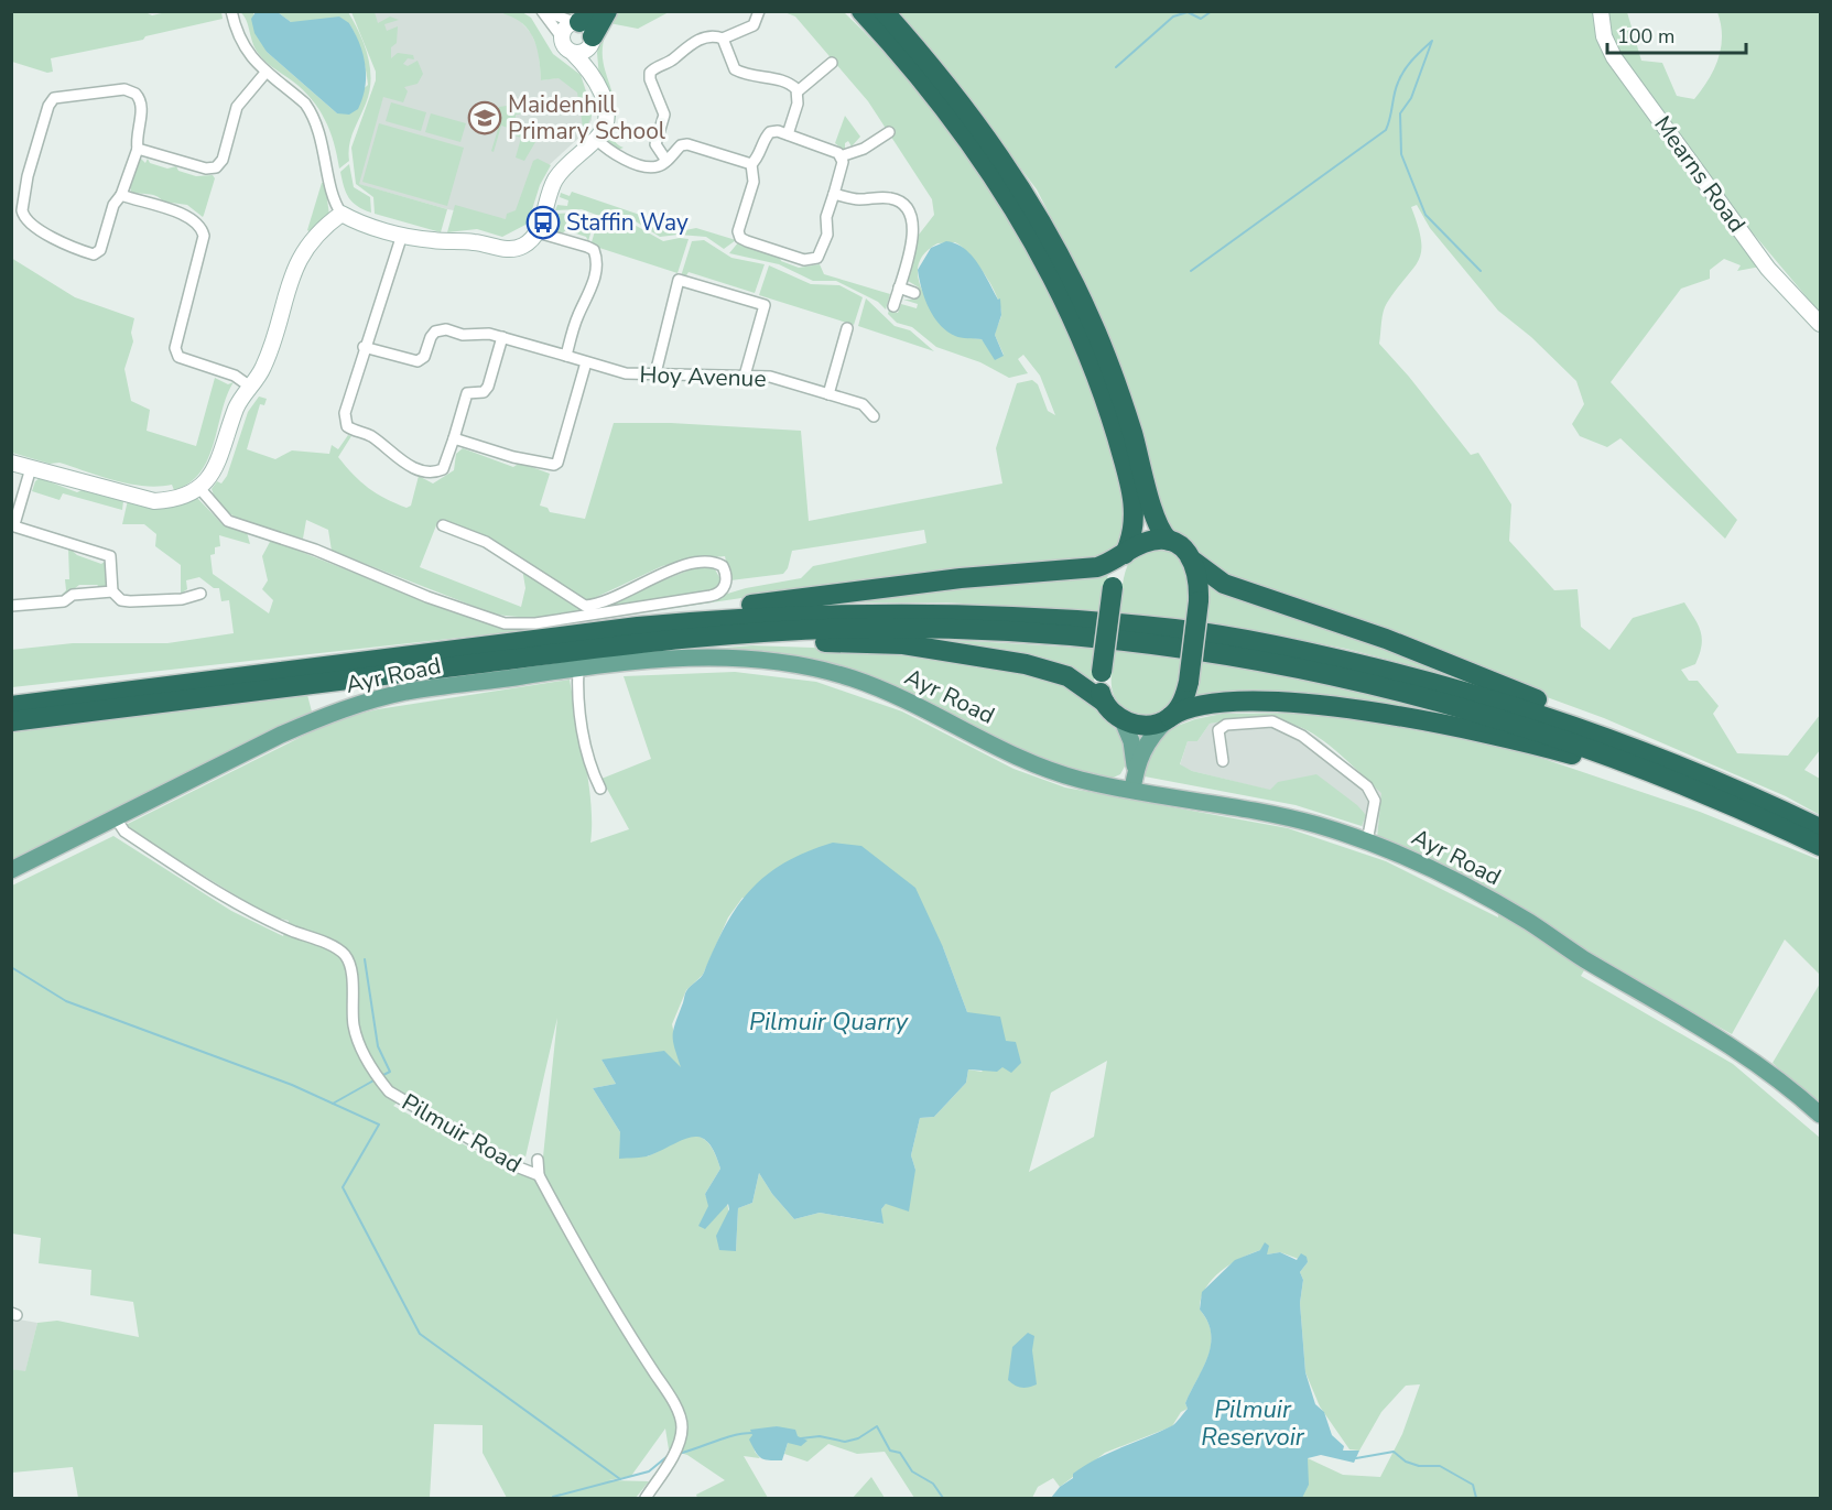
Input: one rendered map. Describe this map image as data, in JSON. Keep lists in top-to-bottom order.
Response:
{
  "streets": {
    "main road": ["Ayr Road"],
    "street": ["Mearns Road", "Hoy Avenue", "Pilmuir Road"]
  },
  "crossings": [
    ["Ayr Road", "Pilmuir Road"]
  ],
  "water": ["Pilmuir Quarry", "Pilmuir Reservoir"],
  "places": {
    "school or university": ["Maidenhill Primary School"],
    "bus stop": ["Staffin Way"]
  },
  "scale_bar": "100 m"
}
